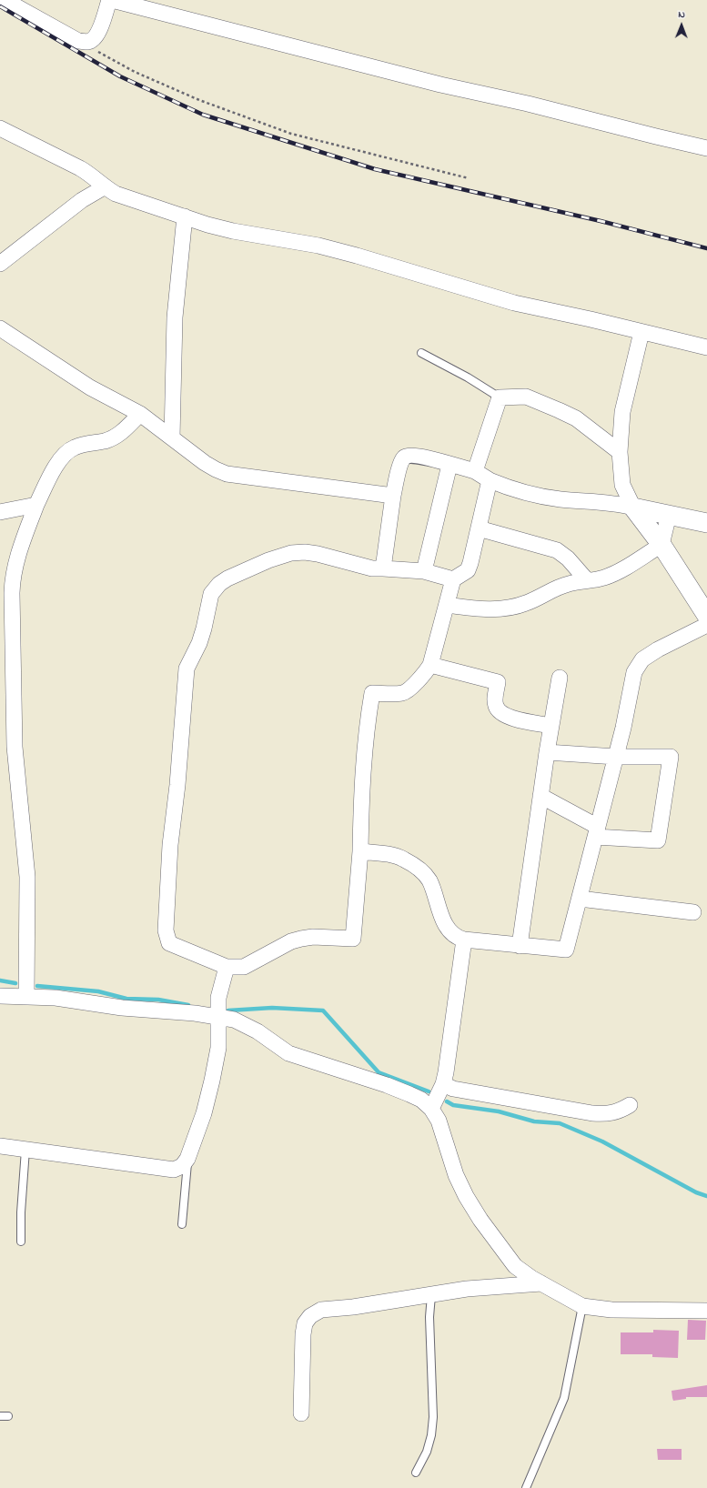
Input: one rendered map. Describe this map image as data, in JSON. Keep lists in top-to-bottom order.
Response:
{
  "north": "top"
}
